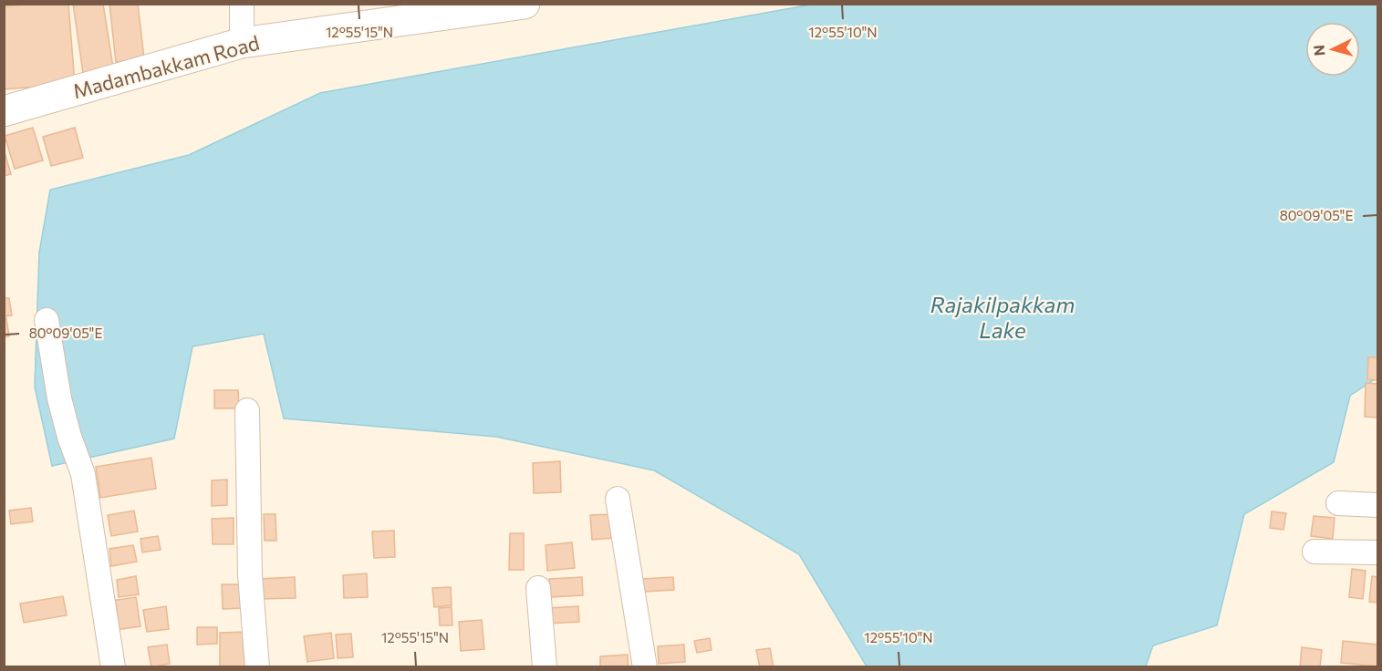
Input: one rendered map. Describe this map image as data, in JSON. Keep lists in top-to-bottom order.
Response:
{
  "streets": {
    "street": ["Madambakkam Road"]
  },
  "water": ["Rajakilpakkam Lake"],
  "north": "left",
  "coordinates": ["12°55'15\"N", "12°55'10\"N", "80°09'05\"E"]
}
